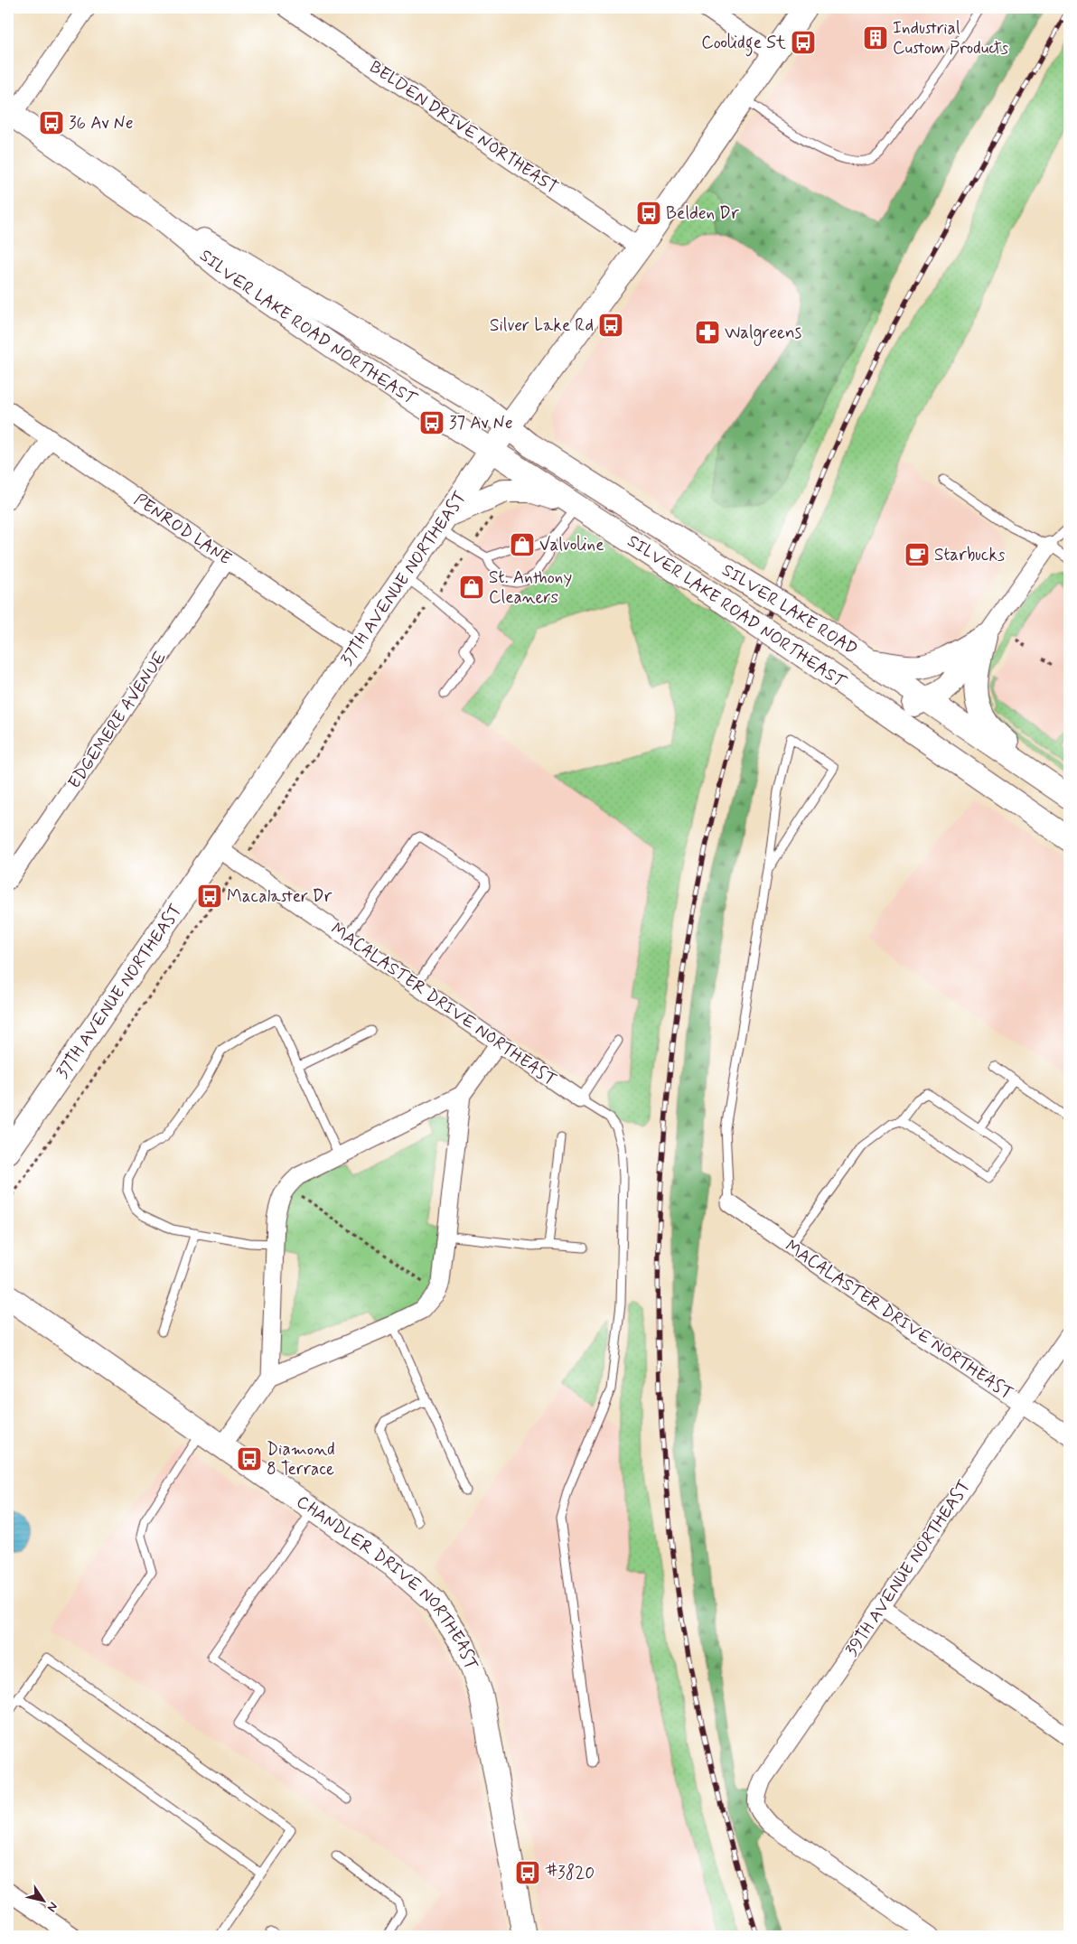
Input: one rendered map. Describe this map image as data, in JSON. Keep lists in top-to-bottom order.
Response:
{
  "streets": {
    "main road": [
      "SILVER LAKE ROAD NORTHEAST",
      "37TH AVENUE NORTHEAST",
      "SILVER LAKE ROAD",
      "CHANDLER DRIVE NORTHEAST"
    ],
    "street": [
      "BELDEN DRIVE NORTHEAST",
      "PENROD LANE",
      "EDGEMERE AVENUE",
      "MACALASTER DRIVE NORTHEAST",
      "39TH AVENUE NORTHEAST"
    ]
  },
  "crossings": [
    ["BELDEN DRIVE NORTHEAST", "37TH AVENUE NORTHEAST"],
    ["SILVER LAKE ROAD NORTHEAST", "37TH AVENUE NORTHEAST"],
    ["SILVER LAKE ROAD NORTHEAST", "SILVER LAKE ROAD"],
    ["PENROD LANE", "37TH AVENUE NORTHEAST"],
    ["PENROD LANE", "EDGEMERE AVENUE"],
    ["37TH AVENUE NORTHEAST", "SILVER LAKE ROAD"],
    ["37TH AVENUE NORTHEAST", "MACALASTER DRIVE NORTHEAST"],
    ["MACALASTER DRIVE NORTHEAST", "39TH AVENUE NORTHEAST"]
  ],
  "places": {
    "building": ["Industrial Custom Products"],
    "bus stop": [
      "Coolidge St",
      "36 Av Ne",
      "Belden Dr",
      "Silver Lake Rd",
      "37 Av Ne",
      "Macalaster Dr",
      "Diamond 8 Terrace",
      "#3820"
    ],
    "pharmacy": ["Walgreens"],
    "shop": ["Valvoline", "St. Anthony Cleaners"],
    "cafe": ["Starbucks"]
  },
  "north": "bottom right"
}
